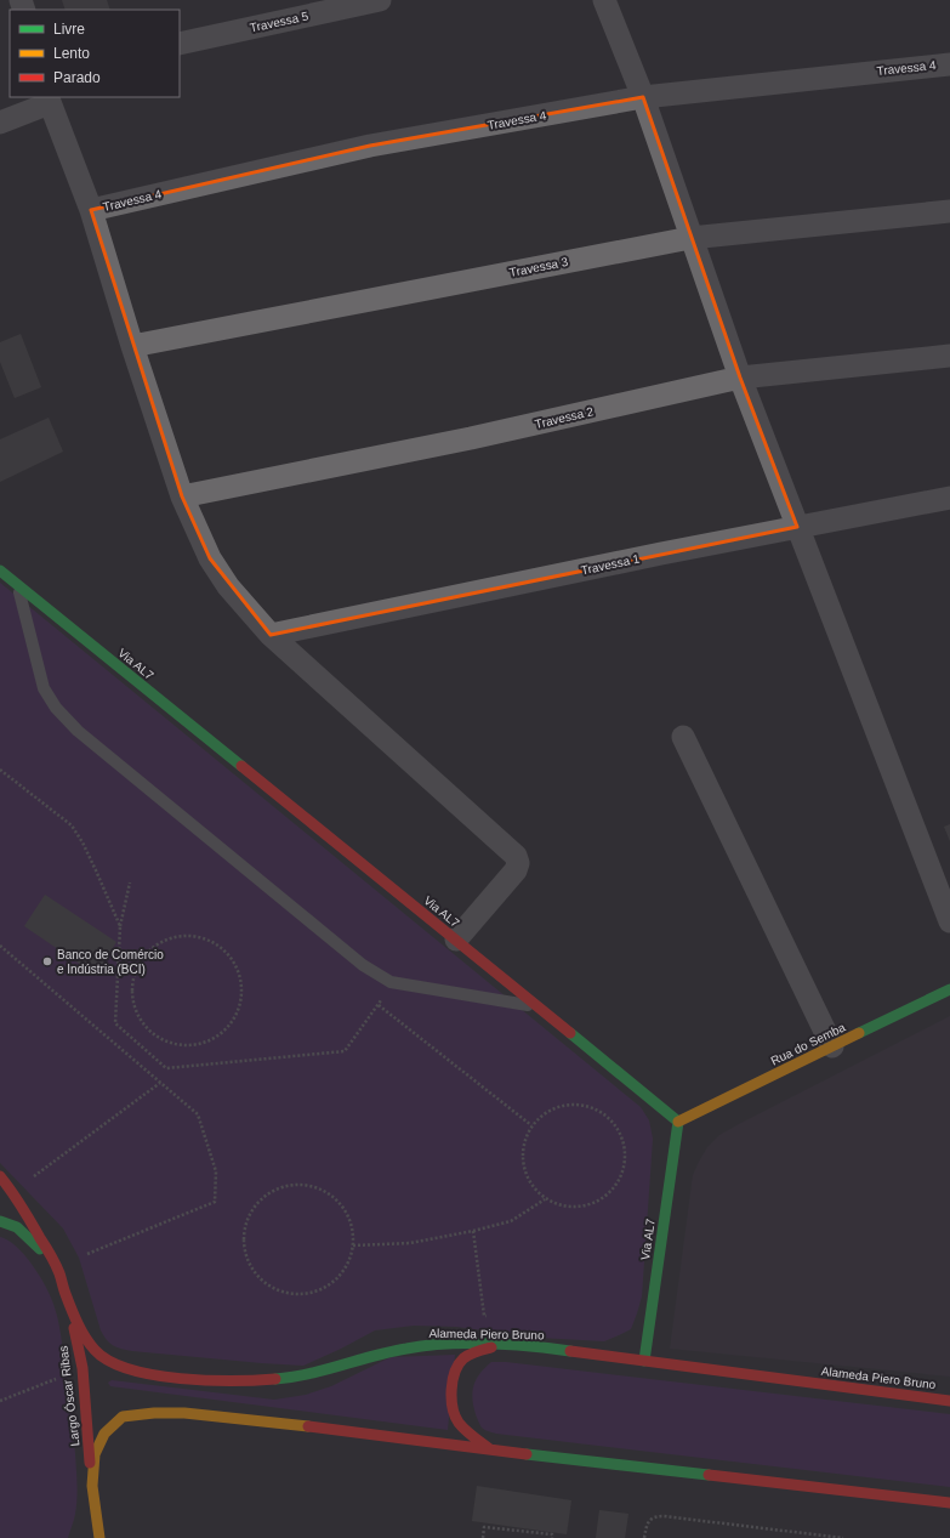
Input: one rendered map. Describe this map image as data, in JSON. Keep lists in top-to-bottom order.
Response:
{
  "streets": {
    "street": [
      "Travessa 5",
      "Travessa 4",
      "Travessa 3",
      "Travessa 2",
      "Travessa 1",
      "Via AL7",
      "Rua do Semba",
      "Alameda Piero Bruno",
      "Largo Óscar Ribas"
    ]
  },
  "crossings": [
    ["Via AL7", "Rua do Semba"],
    ["Via AL7", "Alameda Piero Bruno"],
    ["Alameda Piero Bruno", "Largo Óscar Ribas"]
  ],
  "places": ["Banco de Comércio e Indústria (BCI)"],
  "legend": ["Livre", "Lento", "Parado"]
}
